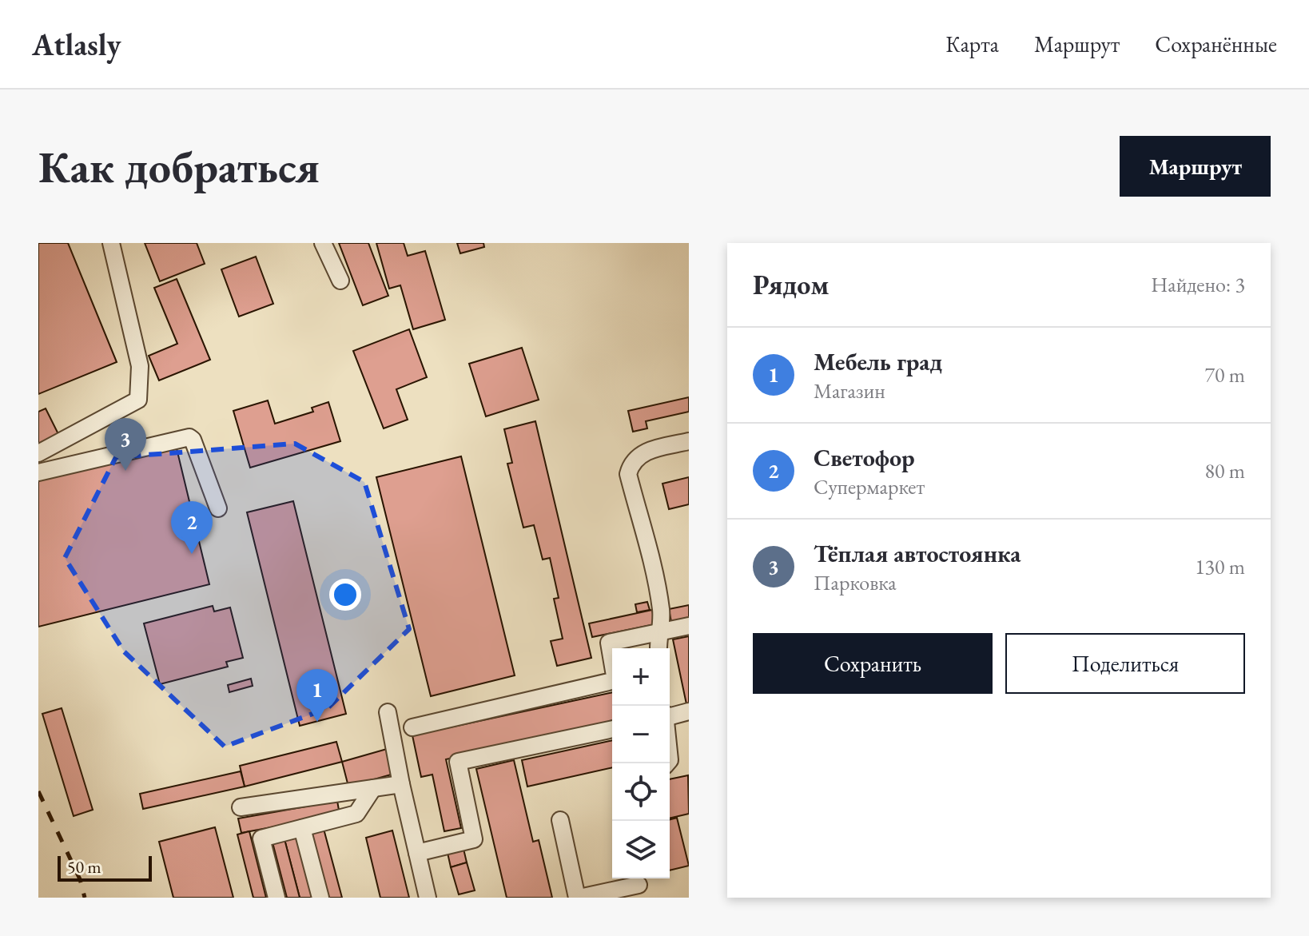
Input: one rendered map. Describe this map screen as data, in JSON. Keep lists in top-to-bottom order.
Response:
{
  "scale_bar": "50 m",
  "page": {
    "header": "Atlasly",
    "nav": ["Карта", "Маршрут", "Сохранённые"],
    "buttons": [
      "Маршрут",
      ["Сохранить", "Поделиться"]
    ],
    "title": "Как добраться",
    "heading": ["Рядом", "Найдено: 3"],
    "list": [
      {
        "mark": "1",
        "name": "Мебель град",
        "note": "Магазин",
        "value": "70 m"
      },
      {
        "mark": "2",
        "name": "Светофор",
        "note": "Супермаркет",
        "value": "80 m"
      },
      {
        "mark": "3",
        "name": "Тёплая автостоянка",
        "note": "Парковка",
        "value": "130 m"
      }
    ],
    "pins": ["3", "2", "1"],
    "map_buttons": ["+", "−"],
    "scale": "50 m"
  }
}
